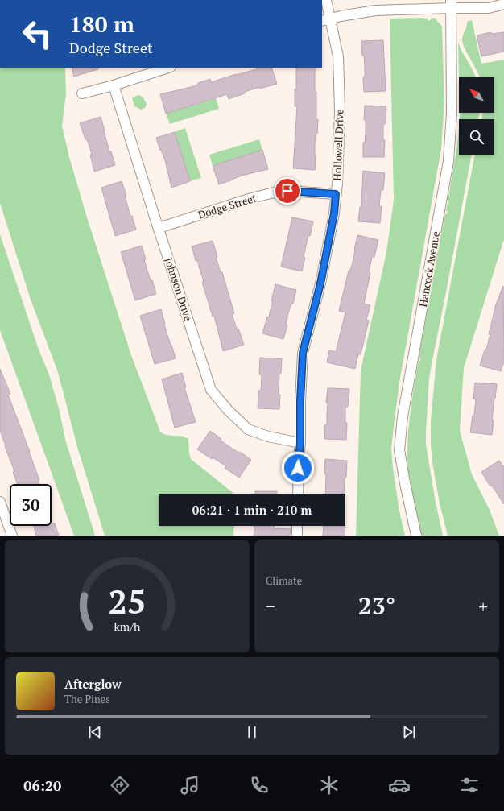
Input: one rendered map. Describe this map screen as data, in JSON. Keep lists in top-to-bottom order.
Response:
{
  "streets": {
    "street": [
      "Hollowell Drive",
      "Dodge Street",
      "Hancock Avenue",
      "Johnson Drive"
    ]
  },
  "crossings": [
    ["Hollowell Drive", "Dodge Street"],
    ["Hollowell Drive", "Johnson Drive"],
    ["Dodge Street", "Johnson Drive"]
  ],
  "north": "top left",
  "page": {
    "turn": ["180 m", "Dodge Street"],
    "limit": "30",
    "trip": "06:21 · 1 min · 210 m",
    "tile": "Climate",
    "heat": ["−", "23°", "+"],
    "song": ["Afterglow", "The Pines"],
    "tabs": "06:20",
    "gauge": ["25", "km/h"]
  }
}
